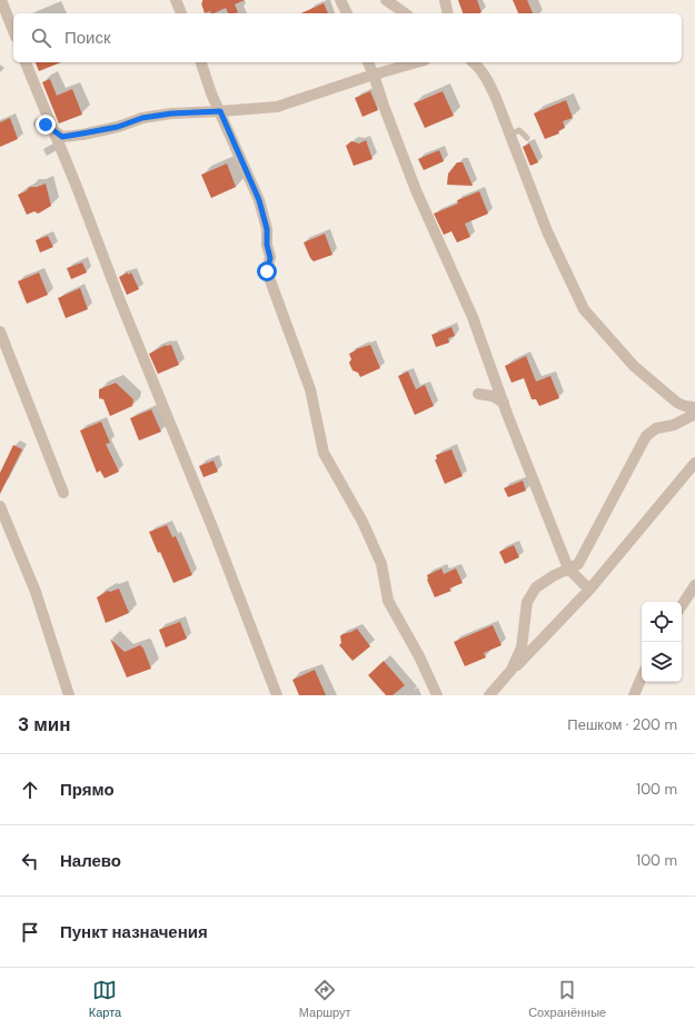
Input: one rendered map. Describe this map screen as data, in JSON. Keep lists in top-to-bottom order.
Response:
{
  "page": {
    "search": "Поиск",
    "heading": ["3 мин", "Пешком · 200 m"],
    "list": [
      ["Прямо", "100 m"],
      ["Налево", "100 m"],
      "Пункт назначения"
    ],
    "nav": ["Карта", "Маршрут", "Сохранённые"]
  }
}
